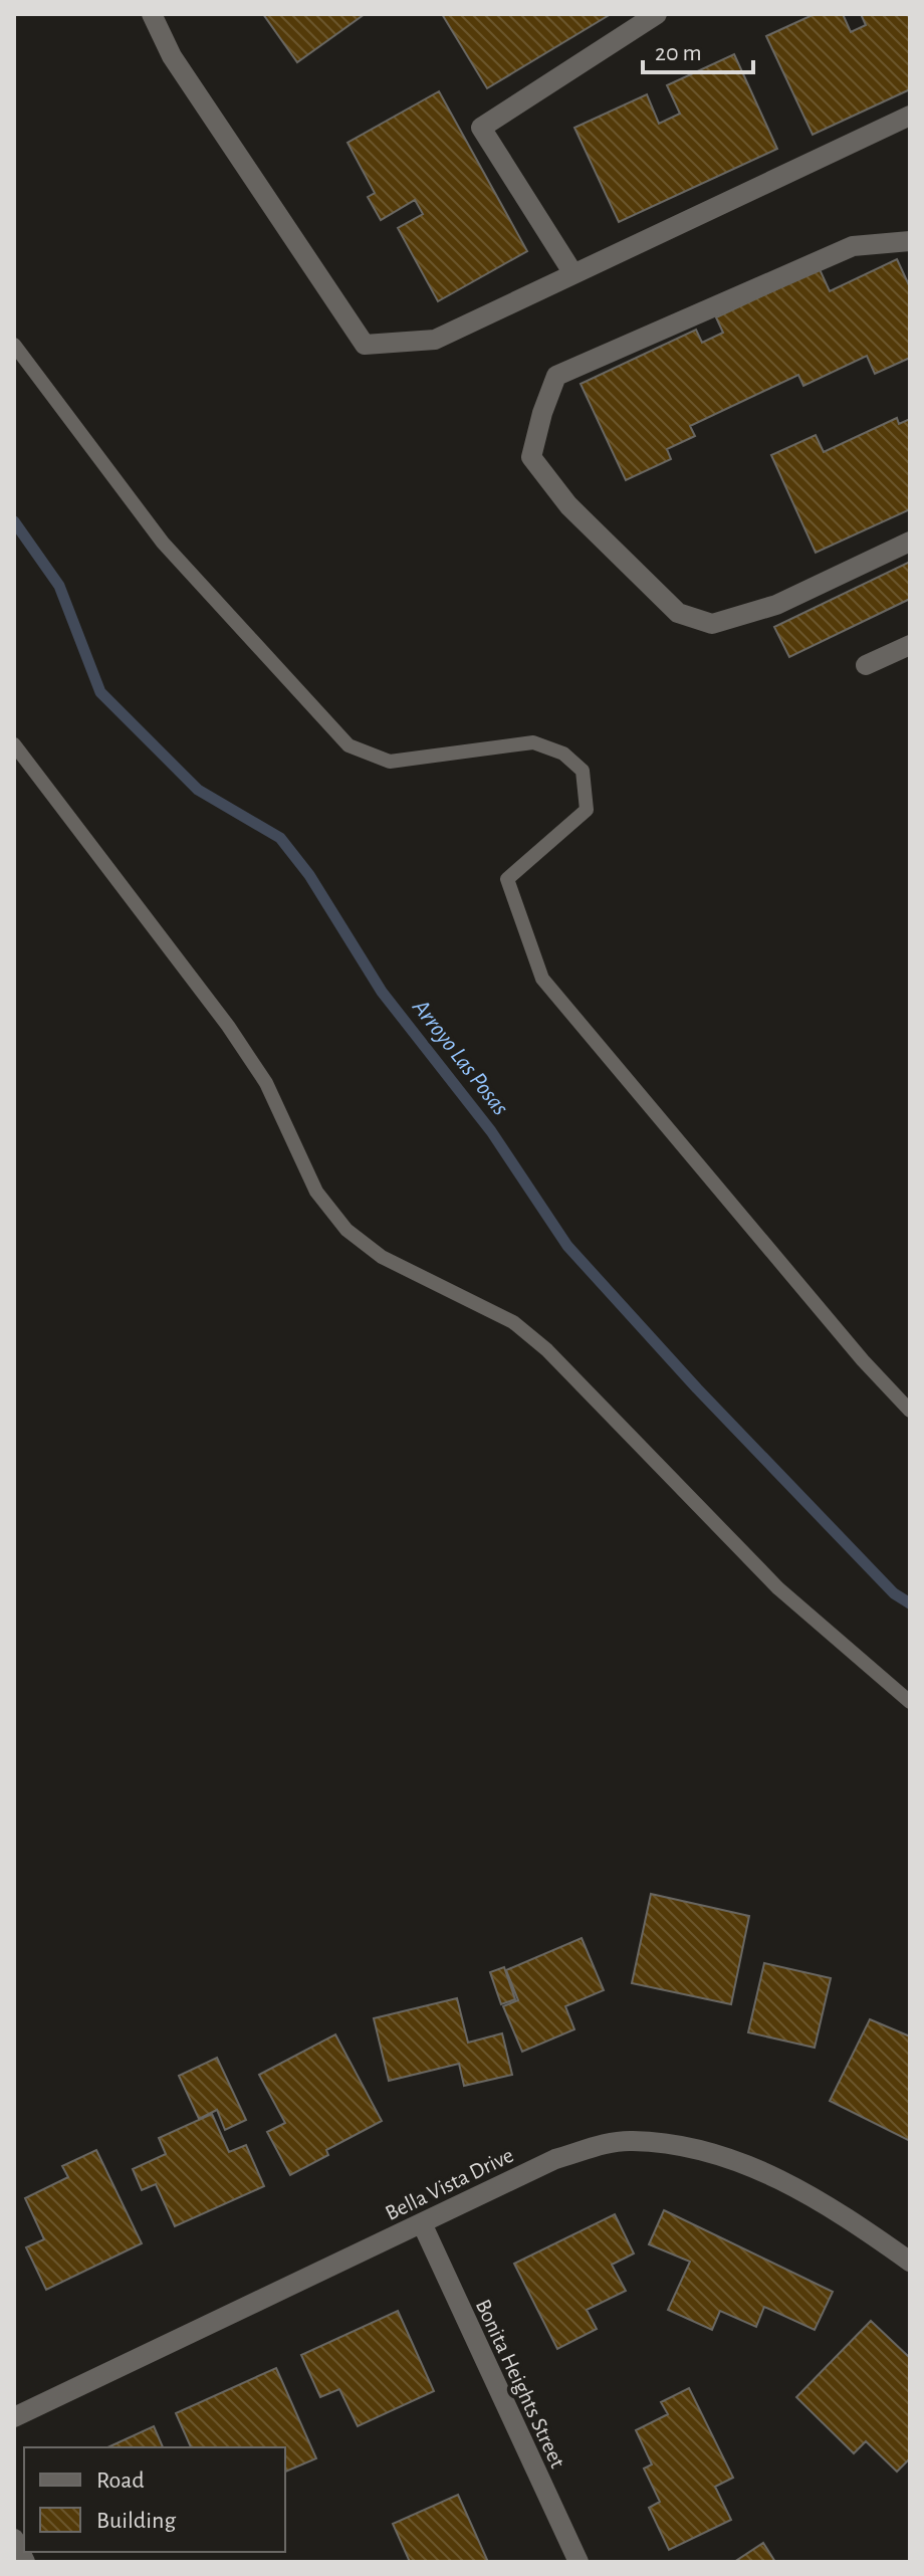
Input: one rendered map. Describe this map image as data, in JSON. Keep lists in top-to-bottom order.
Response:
{
  "streets": {
    "street": ["Bella Vista Drive", "Bonita Heights Street"]
  },
  "crossings": [
    ["Bella Vista Drive", "Bonita Heights Street"]
  ],
  "water": ["Arroyo Las Posas"],
  "legend": ["Road", "Building"],
  "scale_bar": "20 m"
}
